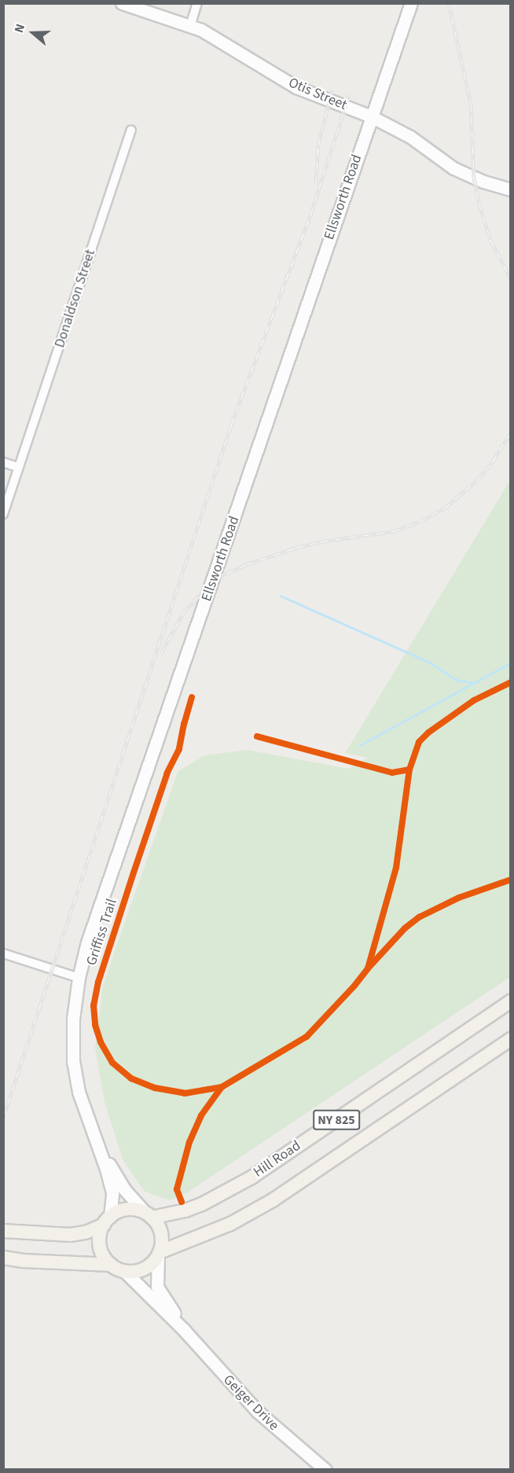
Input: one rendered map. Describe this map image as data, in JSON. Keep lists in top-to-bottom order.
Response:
{
  "streets": {
    "main road": ["NY 825", "Hill Road"],
    "street": [
      "Otis Street",
      "Ellsworth Road",
      "Donaldson Street",
      "Geiger Drive"
    ],
    "cycle path": ["Griffiss Trail"]
  },
  "crossings": [
    ["Otis Street", "Ellsworth Road"],
    ["Ellsworth Road", "NY 825"],
    ["Ellsworth Road", "Hill Road"],
    ["Ellsworth Road", "Geiger Drive"],
    ["NY 825", "Hill Road"],
    ["NY 825", "Geiger Drive"],
    ["Hill Road", "Geiger Drive"]
  ],
  "north": "left"
}
